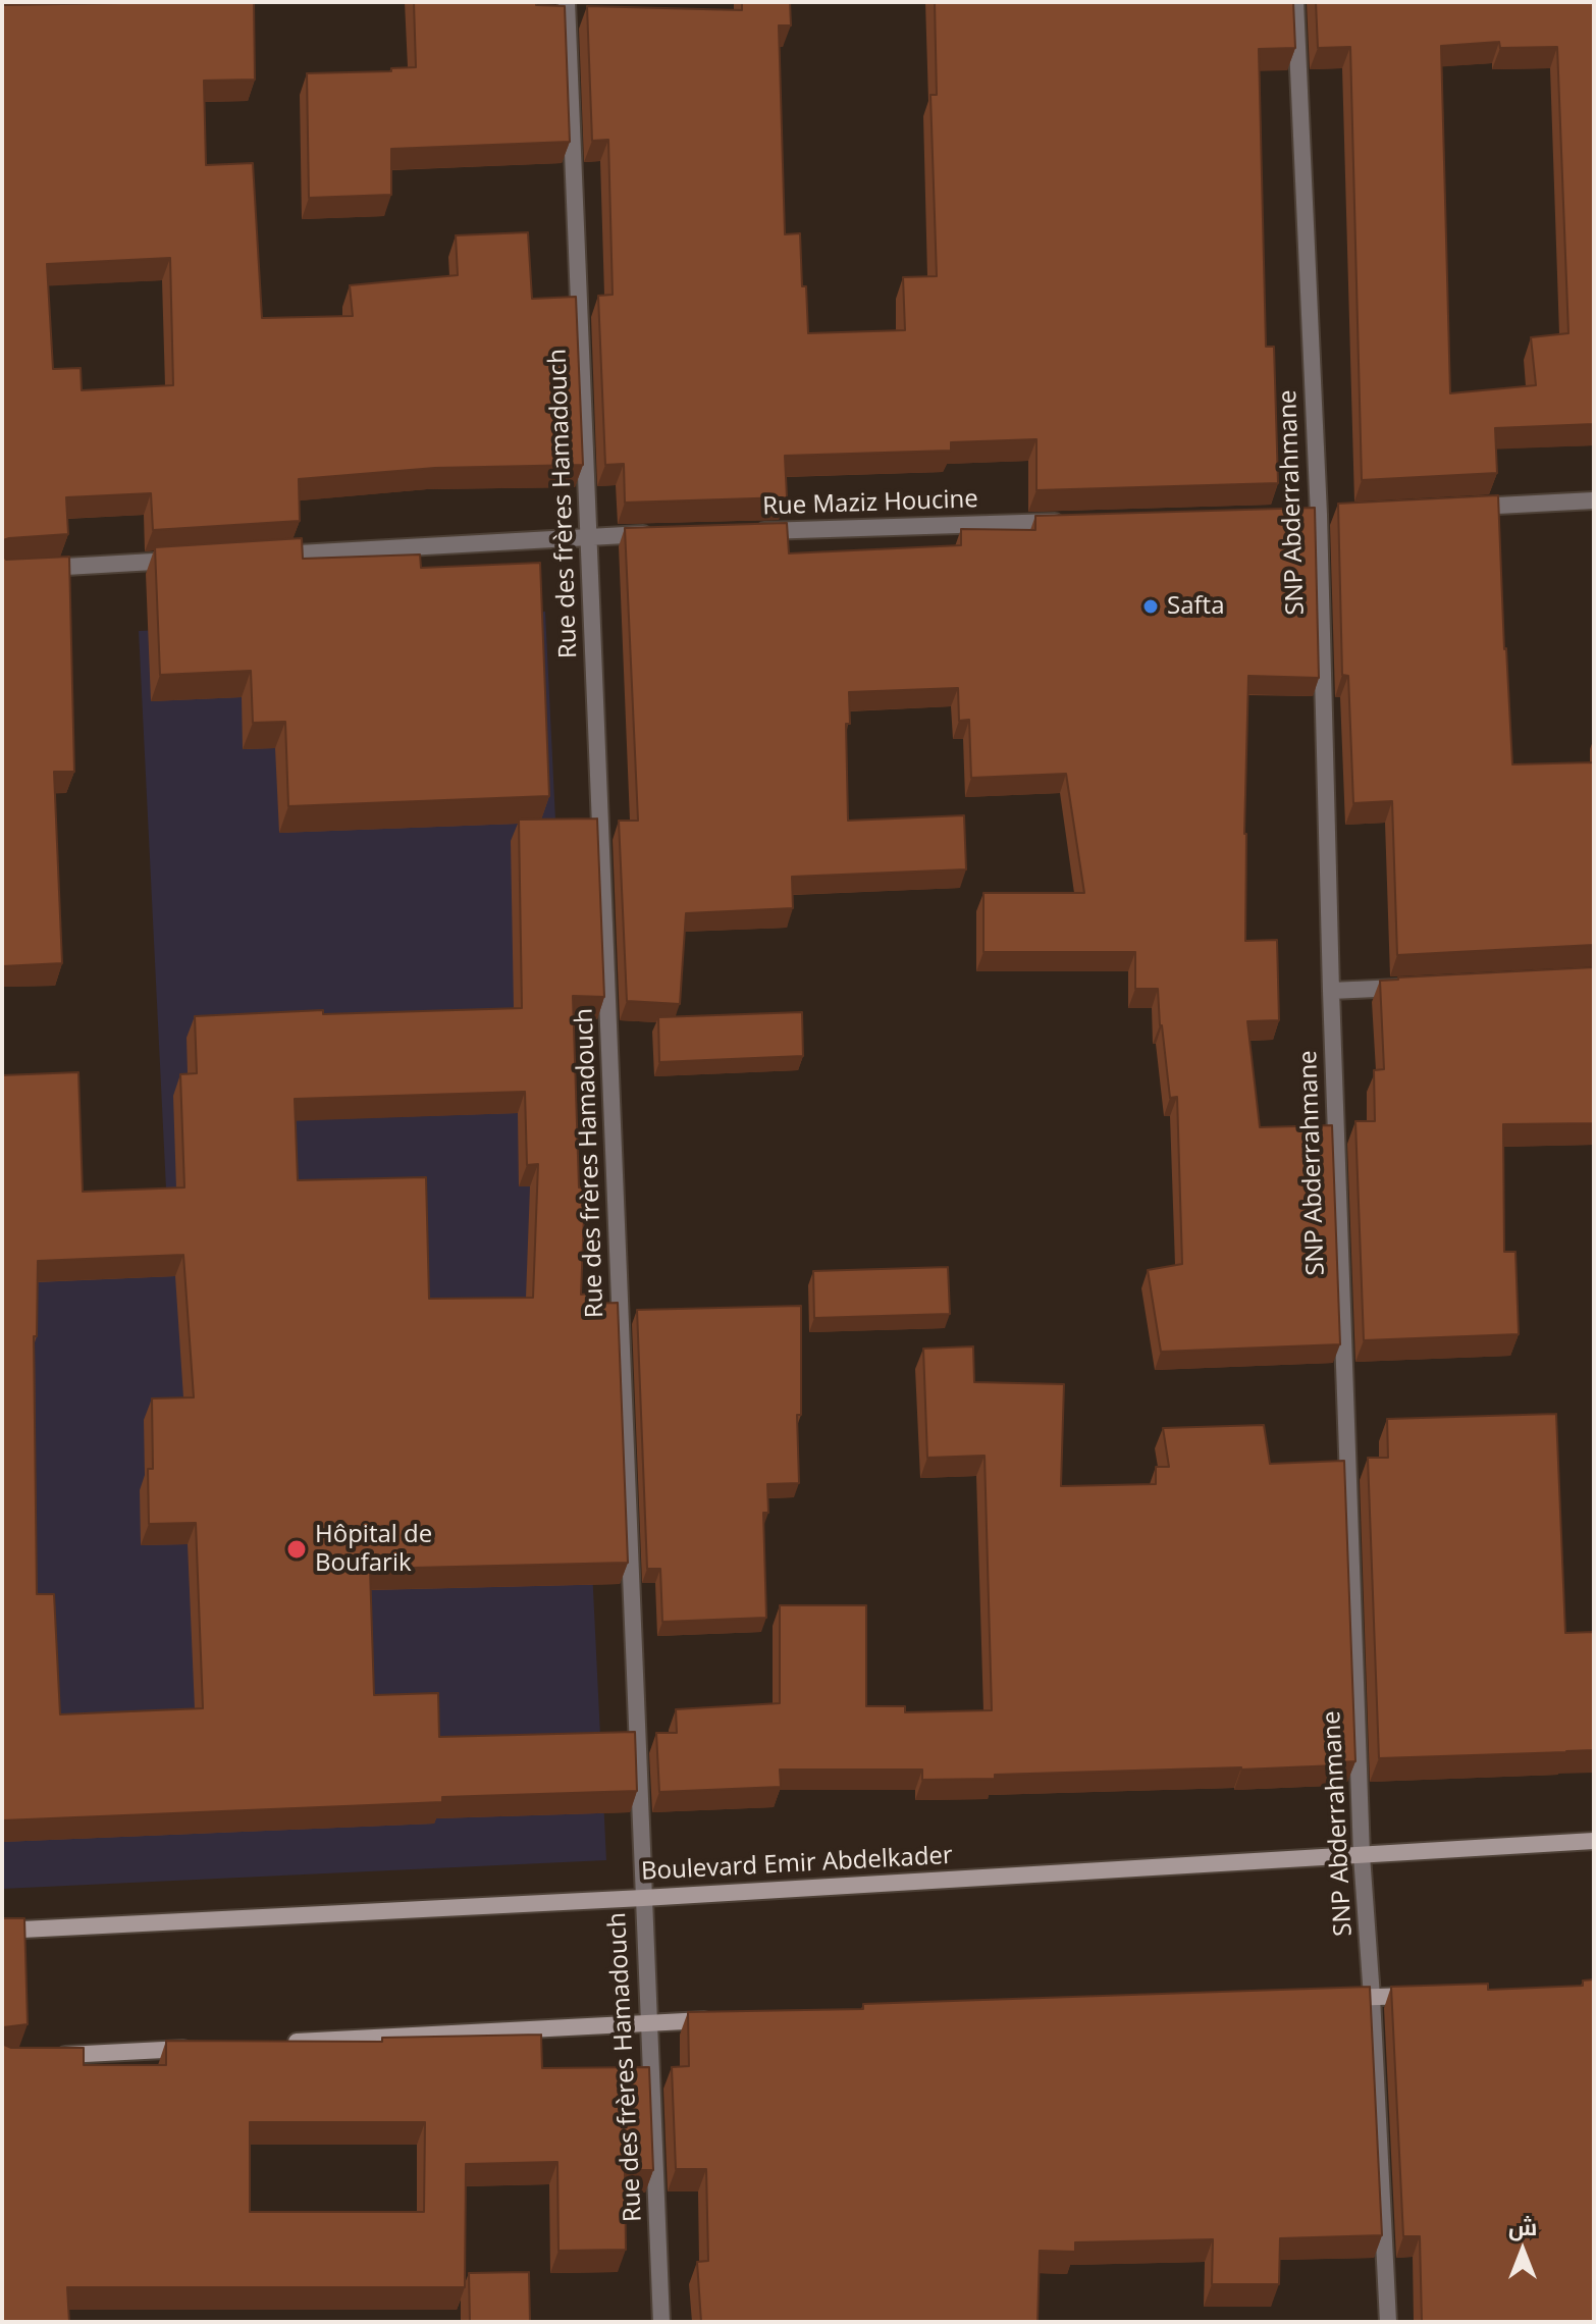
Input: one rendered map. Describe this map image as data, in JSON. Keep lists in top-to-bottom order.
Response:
{
  "streets": {
    "street": [
      "SNP Abderrahmane",
      "Rue des frères Hamadouch",
      "Rue Maziz Houcine",
      "Boulevard Emir Abdelkader"
    ]
  },
  "crossings": [
    ["SNP Abderrahmane", "Boulevard Emir Abdelkader"],
    ["Rue des frères Hamadouch", "Boulevard Emir Abdelkader"]
  ],
  "places": ["Safta", "Hôpital de Boufarik"],
  "north": "top"
}
